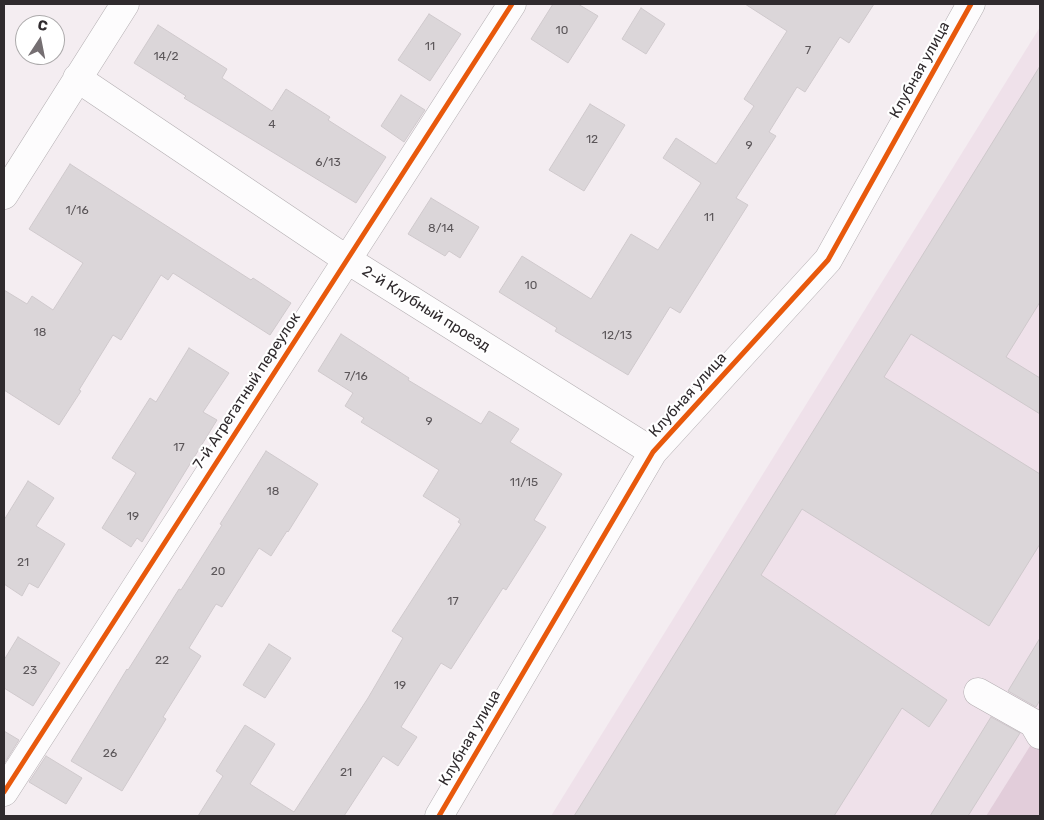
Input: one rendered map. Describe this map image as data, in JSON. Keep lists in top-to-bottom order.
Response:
{
  "streets": {
    "street": ["Клубная улица", "2-й Клубный проезд", "7-й Агрегатный переулок"]
  },
  "crossings": [
    ["Клубная улица", "2-й Клубный проезд"],
    ["2-й Клубный проезд", "7-й Агрегатный переулок"]
  ],
  "house_numbers": [
    "10",
    "11",
    "7",
    "14/2",
    "4",
    "12",
    "9",
    "6/13",
    "1/16",
    "11",
    "8/14",
    "10",
    "18",
    "12/13",
    "7/16",
    "9",
    "17",
    "11/15",
    "18",
    "19",
    "21",
    "20",
    "17",
    "22",
    "23",
    "19",
    "26",
    "21"
  ],
  "north": "top"
}
